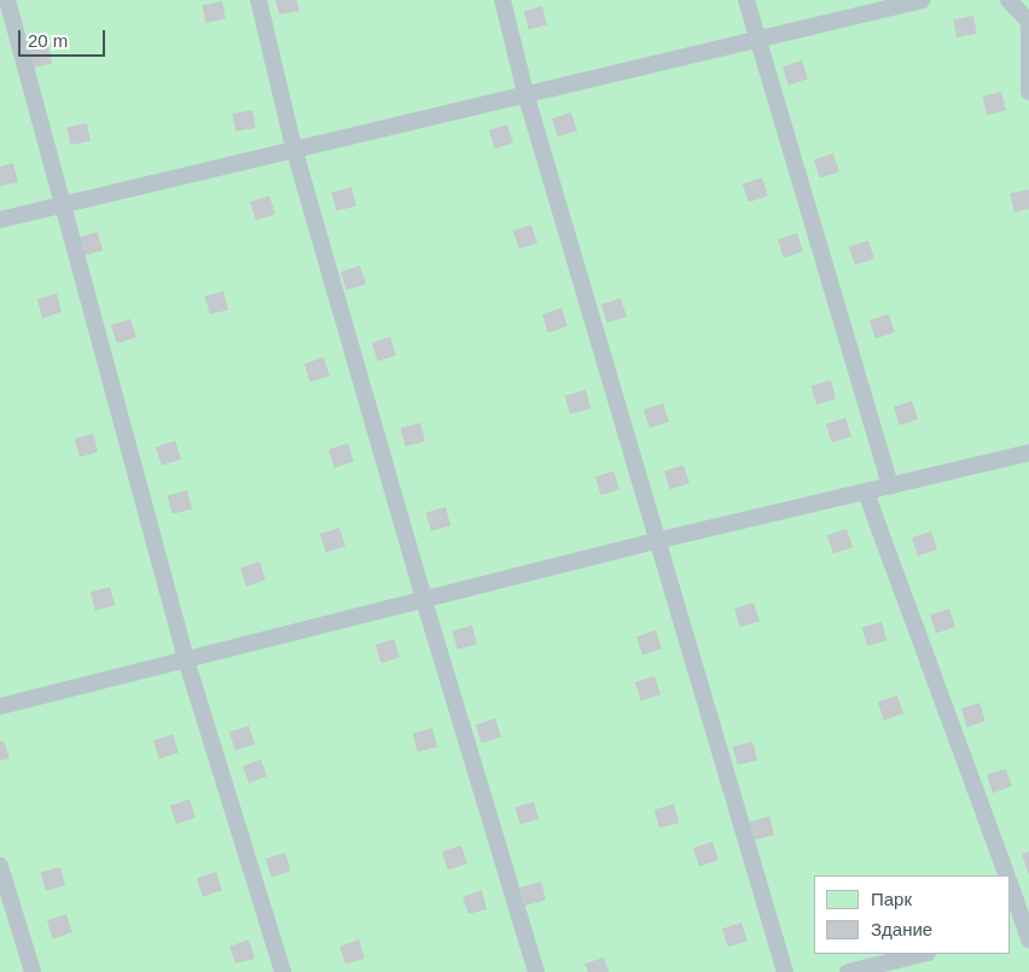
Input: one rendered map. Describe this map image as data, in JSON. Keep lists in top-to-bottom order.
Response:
{
  "legend": ["Парк", "Здание"],
  "scale_bar": "20 m"
}
